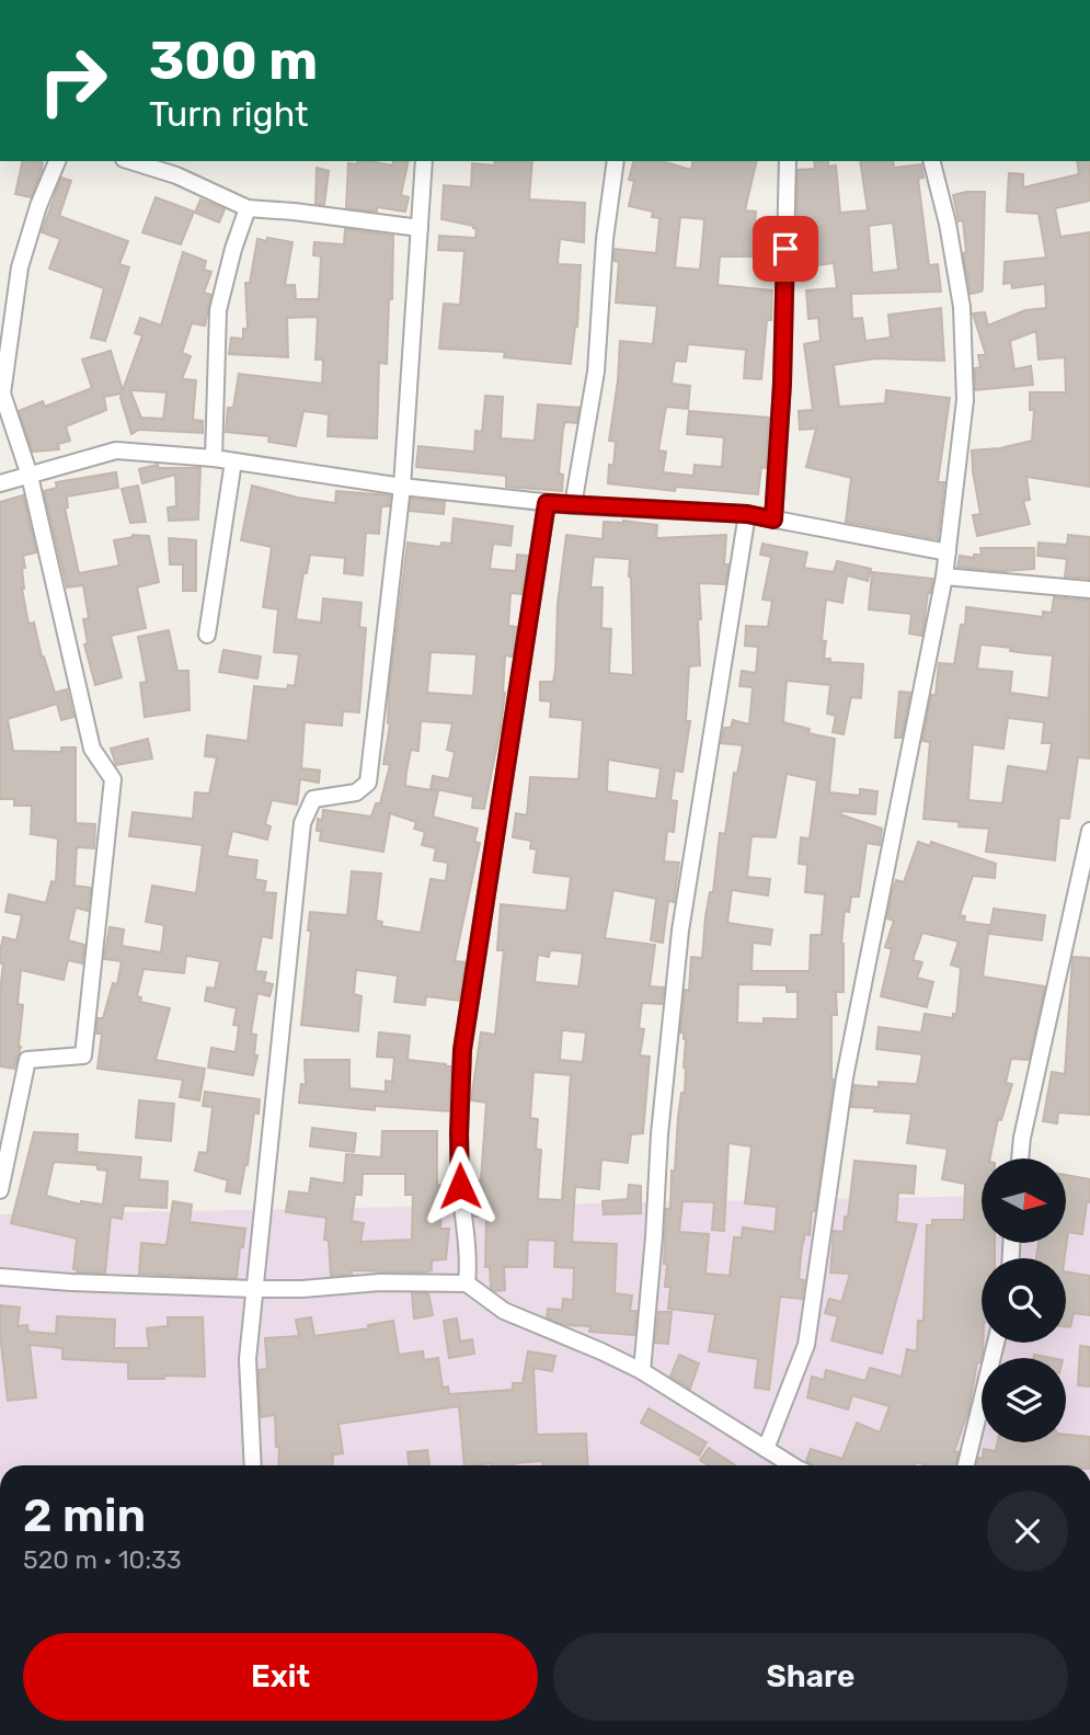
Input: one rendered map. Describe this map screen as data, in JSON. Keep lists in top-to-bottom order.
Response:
{
  "north": "right",
  "page": {
    "turn": ["300 m", "Turn right"],
    "heading": ["2 min", "520 m · 10:33"],
    "buttons": ["Exit", "Share"]
  }
}
